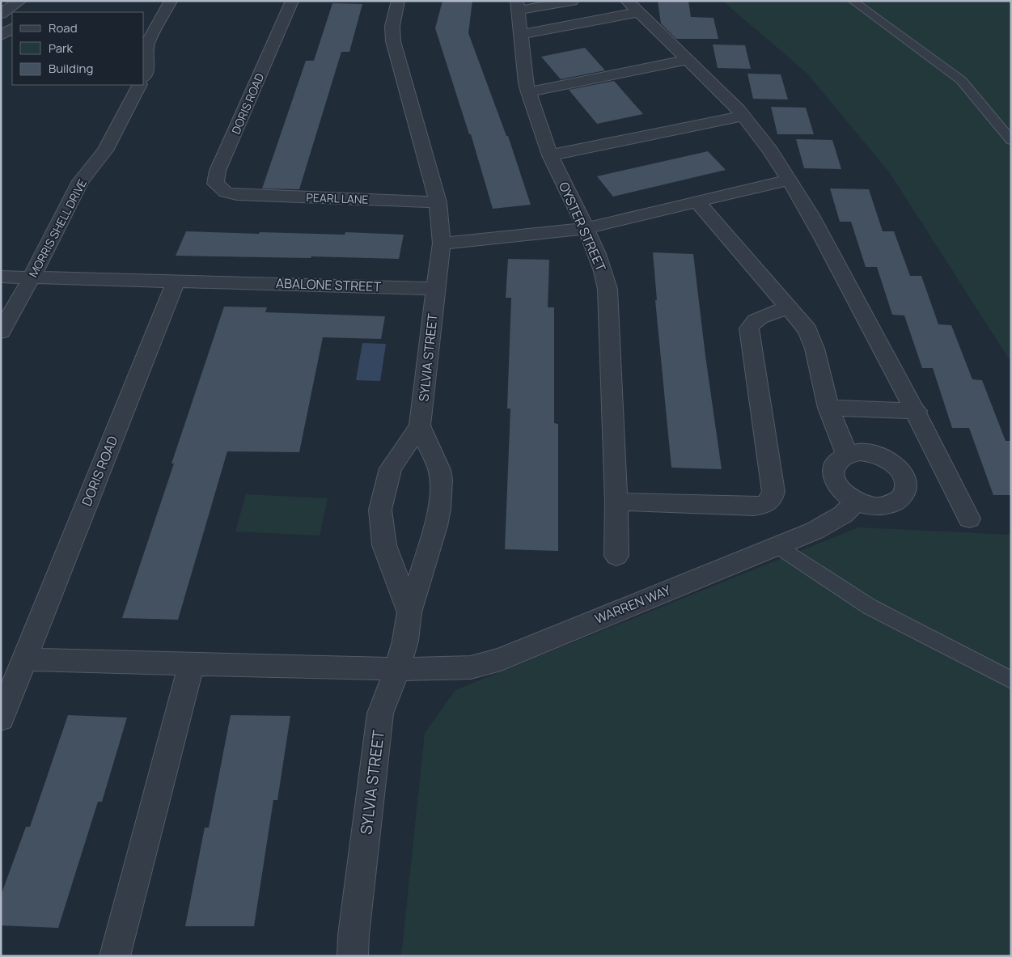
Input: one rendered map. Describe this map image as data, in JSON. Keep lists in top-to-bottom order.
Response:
{
  "streets": {
    "street": [
      "DORIS ROAD",
      "PEARL LANE",
      "OYSTER STREET",
      "MORRIS SHELL DRIVE",
      "ABALONE STREET",
      "SYLVIA STREET",
      "WARREN WAY"
    ]
  },
  "crossings": [
    ["DORIS ROAD", "PEARL LANE"],
    ["DORIS ROAD", "ABALONE STREET"],
    ["MORRIS SHELL DRIVE", "ABALONE STREET"],
    ["ABALONE STREET", "SYLVIA STREET"],
    ["SYLVIA STREET", "WARREN WAY"]
  ],
  "legend": ["Road", "Park", "Building"]
}
